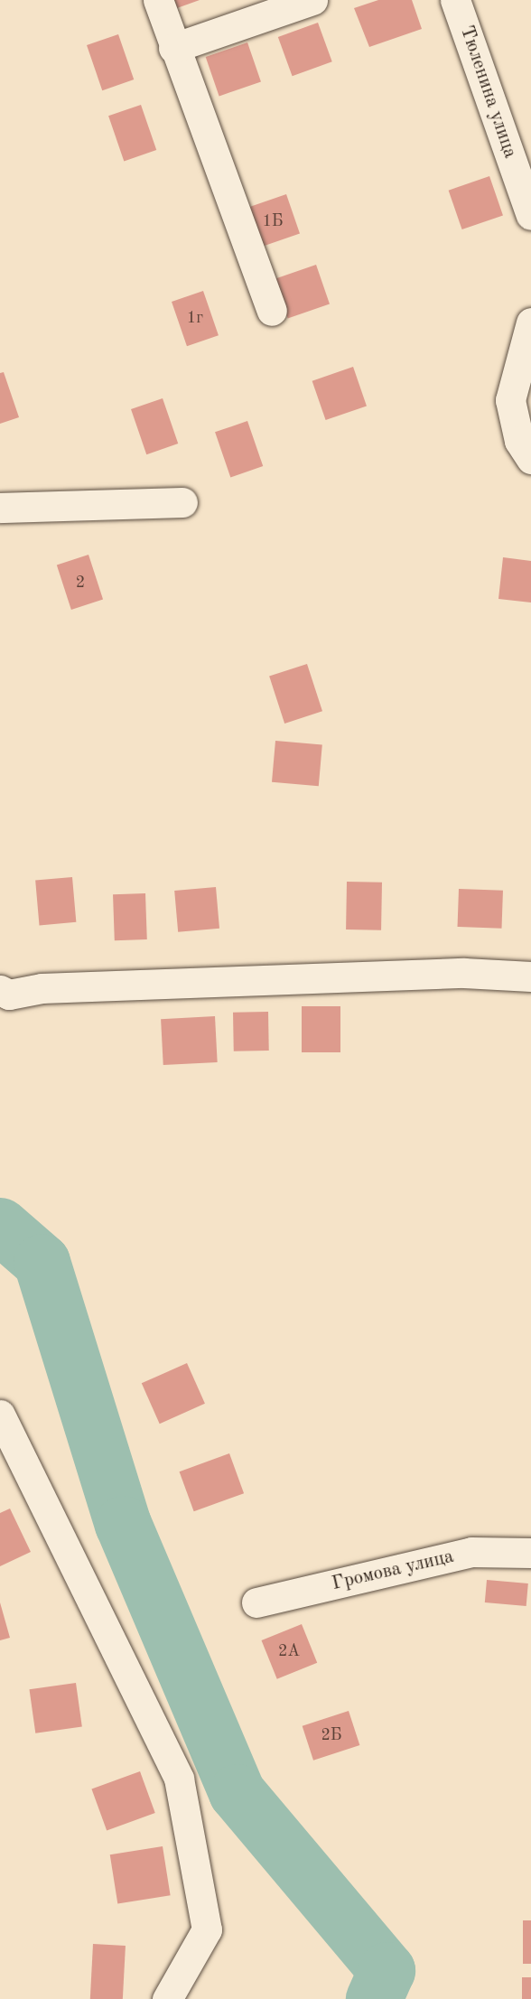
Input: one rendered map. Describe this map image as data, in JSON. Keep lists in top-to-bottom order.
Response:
{
  "streets": {
    "street": ["Тюленина улица", "Громова улица"]
  },
  "house_numbers": [
    "1Б",
    "1г",
    "2",
    "2А",
    "2Б"
  ]
}
